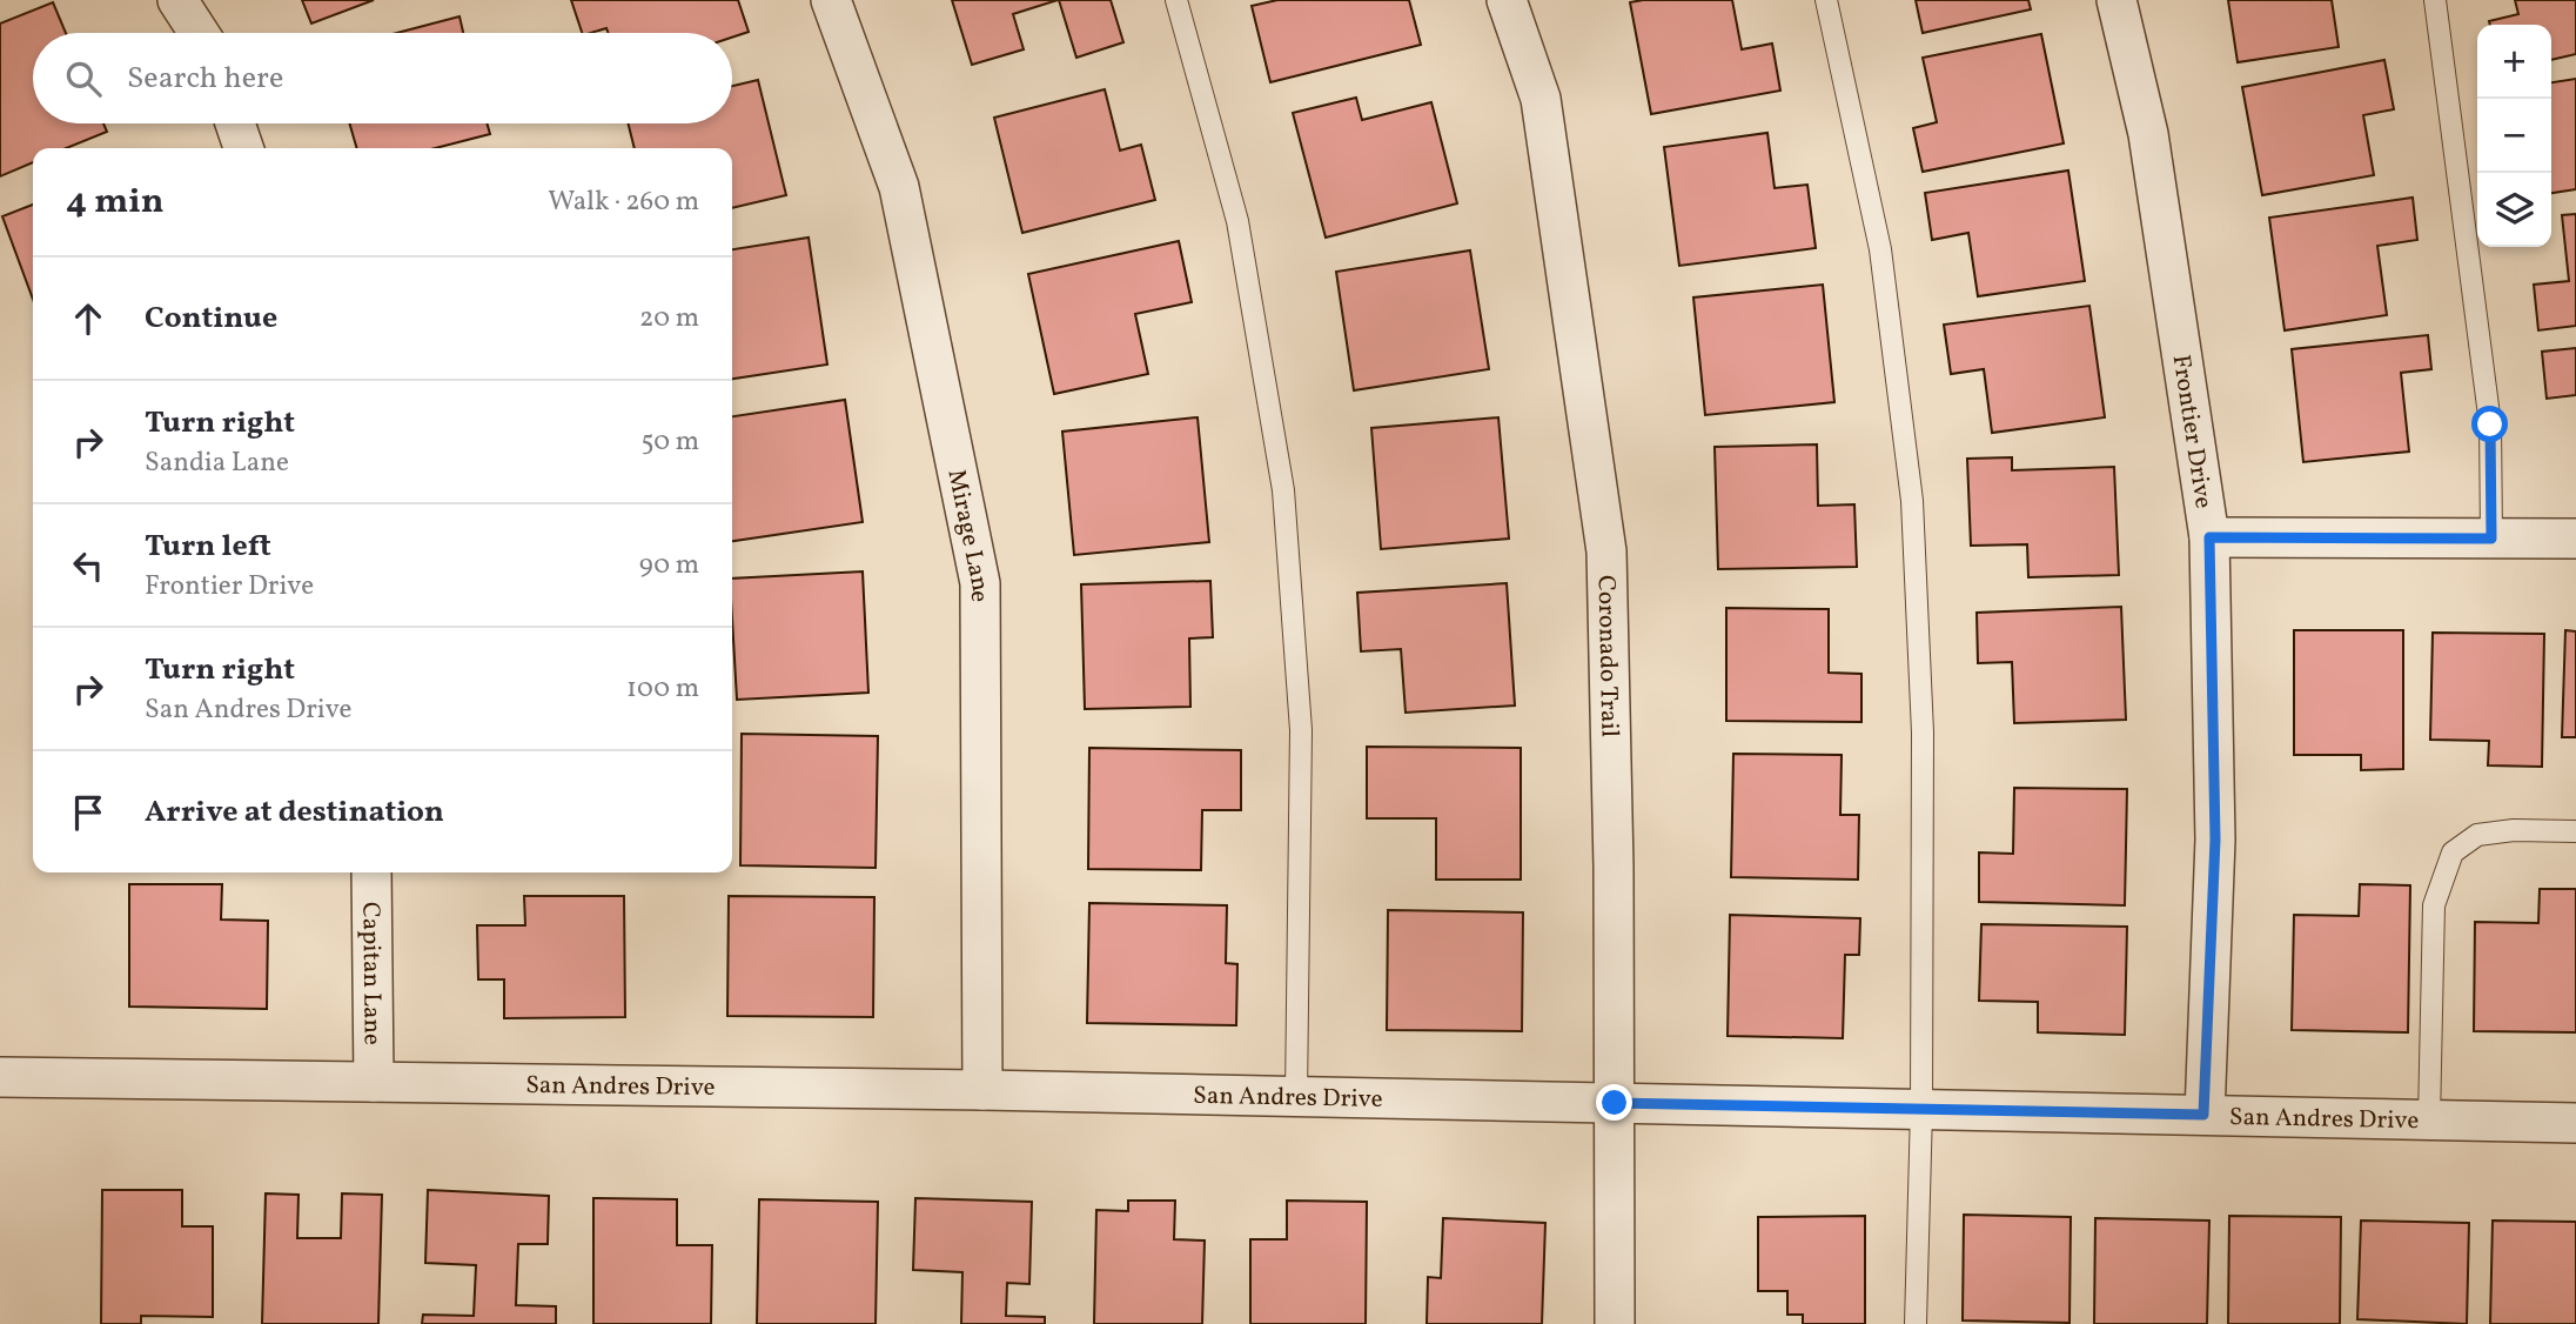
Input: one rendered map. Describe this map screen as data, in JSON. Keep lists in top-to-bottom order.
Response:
{
  "streets": {
    "street": [
      "Frontier Drive",
      "Mirage Lane",
      "Coronado Trail",
      "Capitan Lane",
      "San Andres Drive"
    ]
  },
  "crossings": [
    ["Frontier Drive", "San Andres Drive"],
    ["Mirage Lane", "San Andres Drive"],
    ["Coronado Trail", "San Andres Drive"],
    ["Capitan Lane", "San Andres Drive"]
  ],
  "page": {
    "map_buttons": ["+", "−"],
    "search": "Search here",
    "heading": ["4 min", "Walk · 260 m"],
    "list": [
      ["Continue", "20 m"],
      ["Turn right", "Sandia Lane", "50 m"],
      ["Turn left", "Frontier Drive", "90 m"],
      ["Turn right", "San Andres Drive", "100 m"],
      "Arrive at destination"
    ]
  }
}
